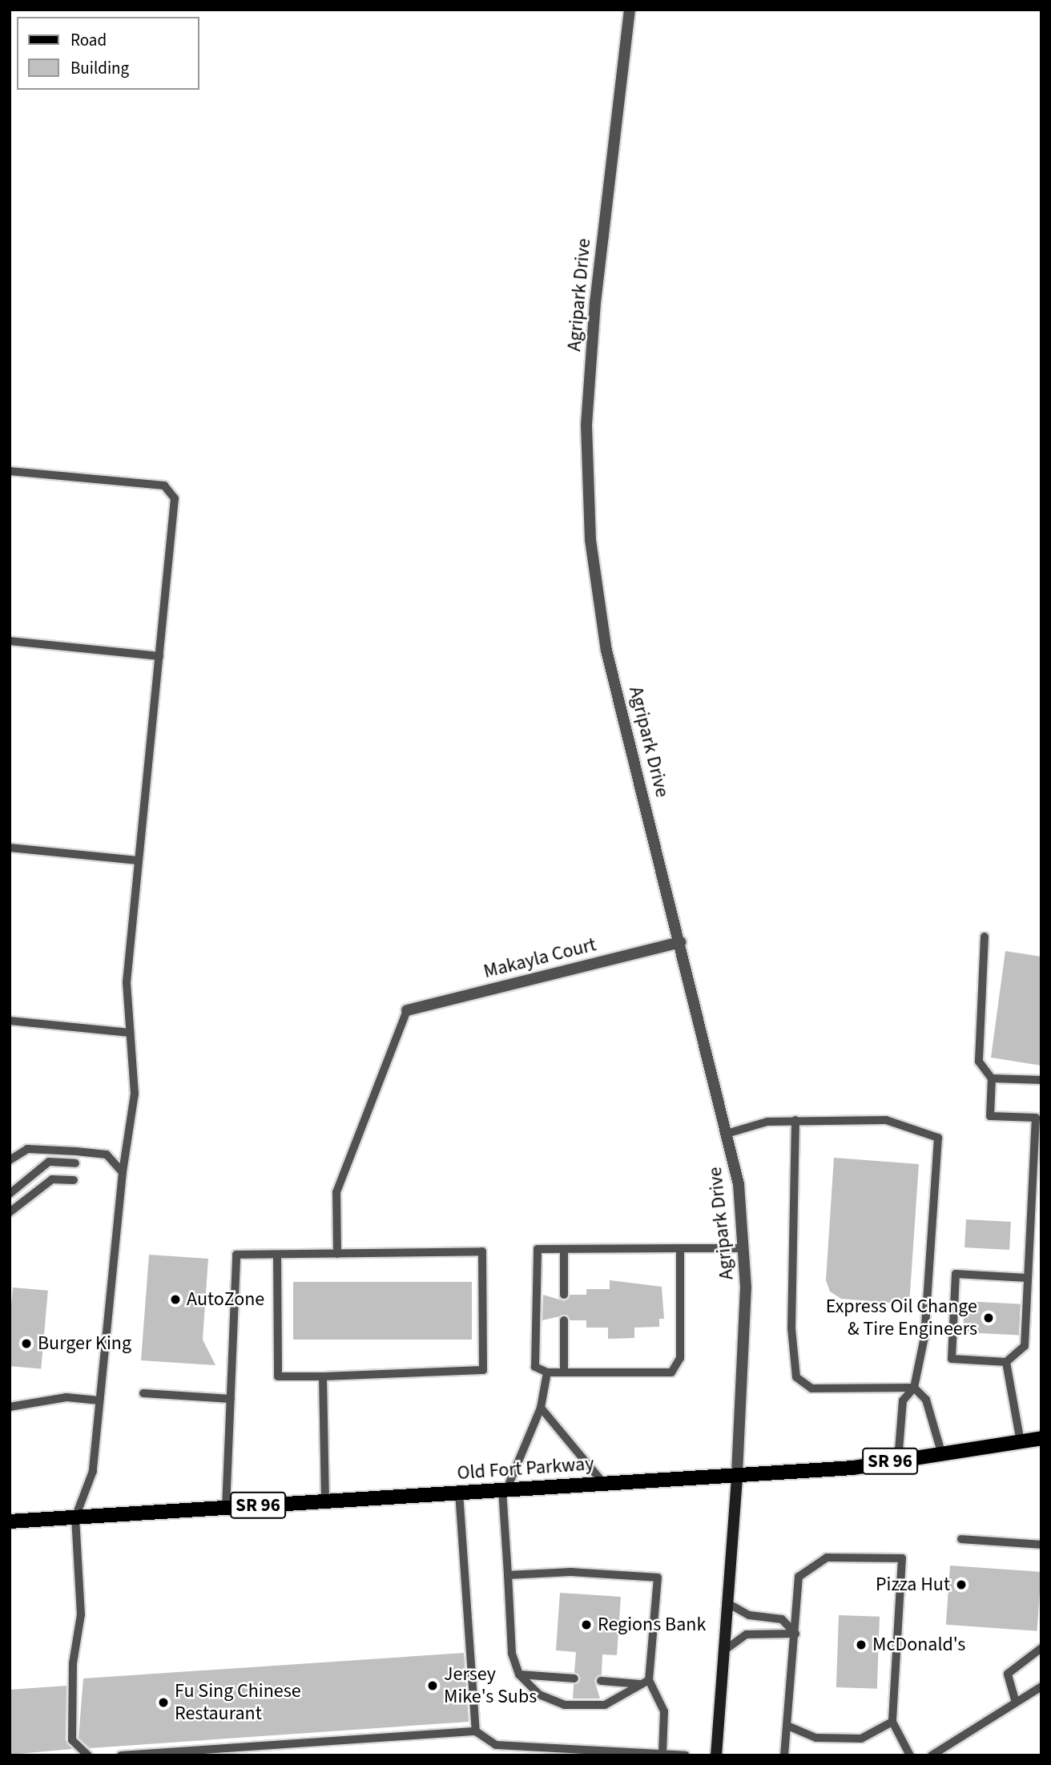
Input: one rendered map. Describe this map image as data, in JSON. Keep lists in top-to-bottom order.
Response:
{
  "streets": {
    "main road": ["SR 96", "Old Fort Parkway"],
    "street": ["Agripark Drive", "Makayla Court"]
  },
  "crossings": [
    ["Agripark Drive", "Makayla Court"],
    ["Agripark Drive", "Old Fort Parkway"]
  ],
  "places": [
    "AutoZone",
    "Express Oil Change & Tire Engineers",
    "Burger King",
    "Pizza Hut",
    "Regions Bank",
    "McDonald's",
    "Jersey Mike's Subs",
    "Fu Sing Chinese Restaurant"
  ],
  "legend": ["Road", "Building"]
}
